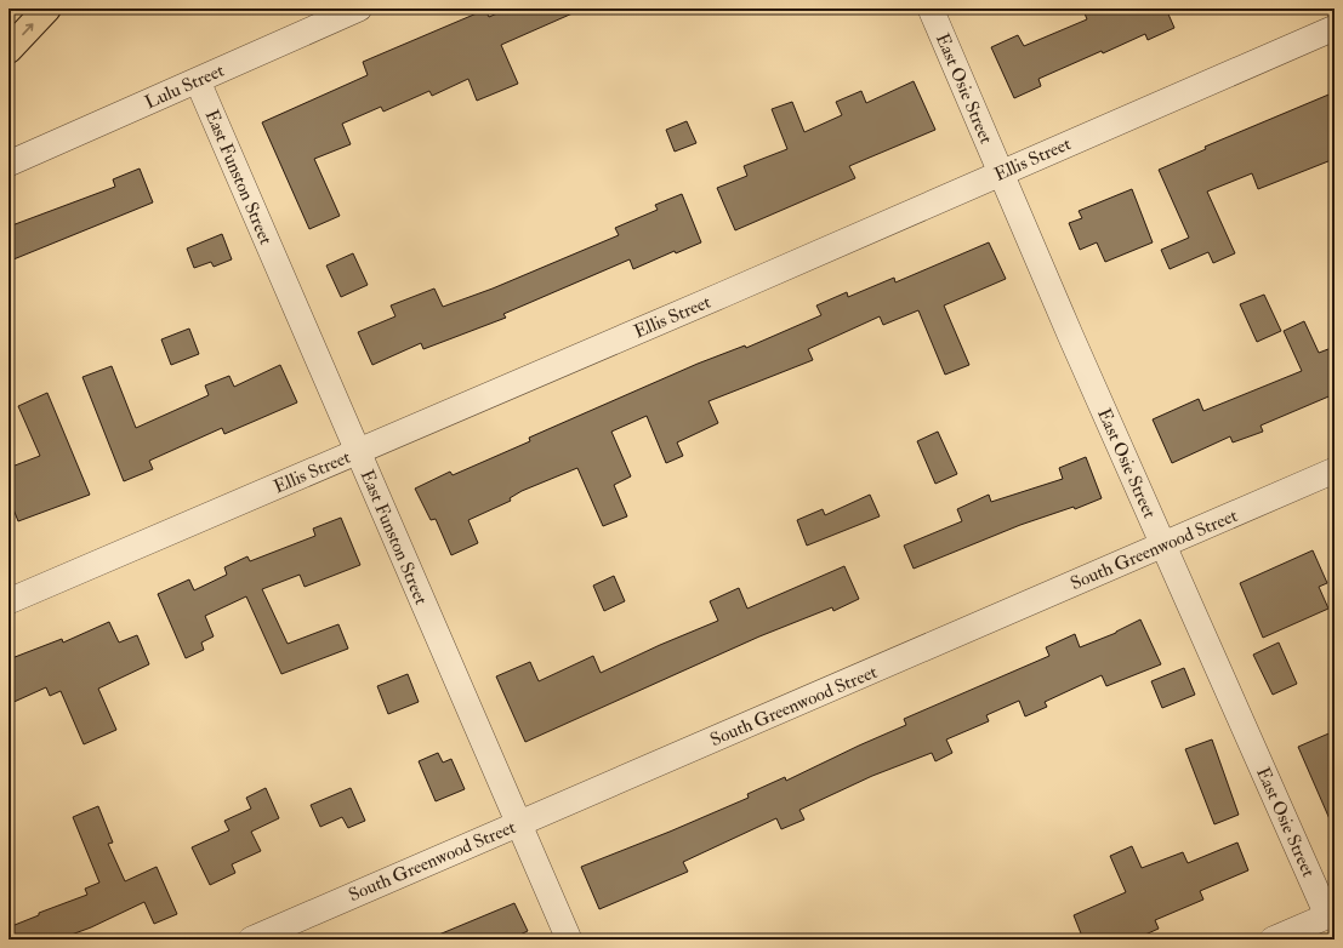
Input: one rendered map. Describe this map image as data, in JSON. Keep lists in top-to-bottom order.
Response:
{
  "streets": {
    "street": [
      "Lulu Street",
      "East Osie Street",
      "Ellis Street",
      "East Funston Street",
      "South Greenwood Street"
    ]
  },
  "crossings": [
    ["Lulu Street", "East Funston Street"],
    ["East Osie Street", "Ellis Street"],
    ["East Osie Street", "South Greenwood Street"],
    ["Ellis Street", "East Funston Street"],
    ["East Funston Street", "South Greenwood Street"]
  ]
}
